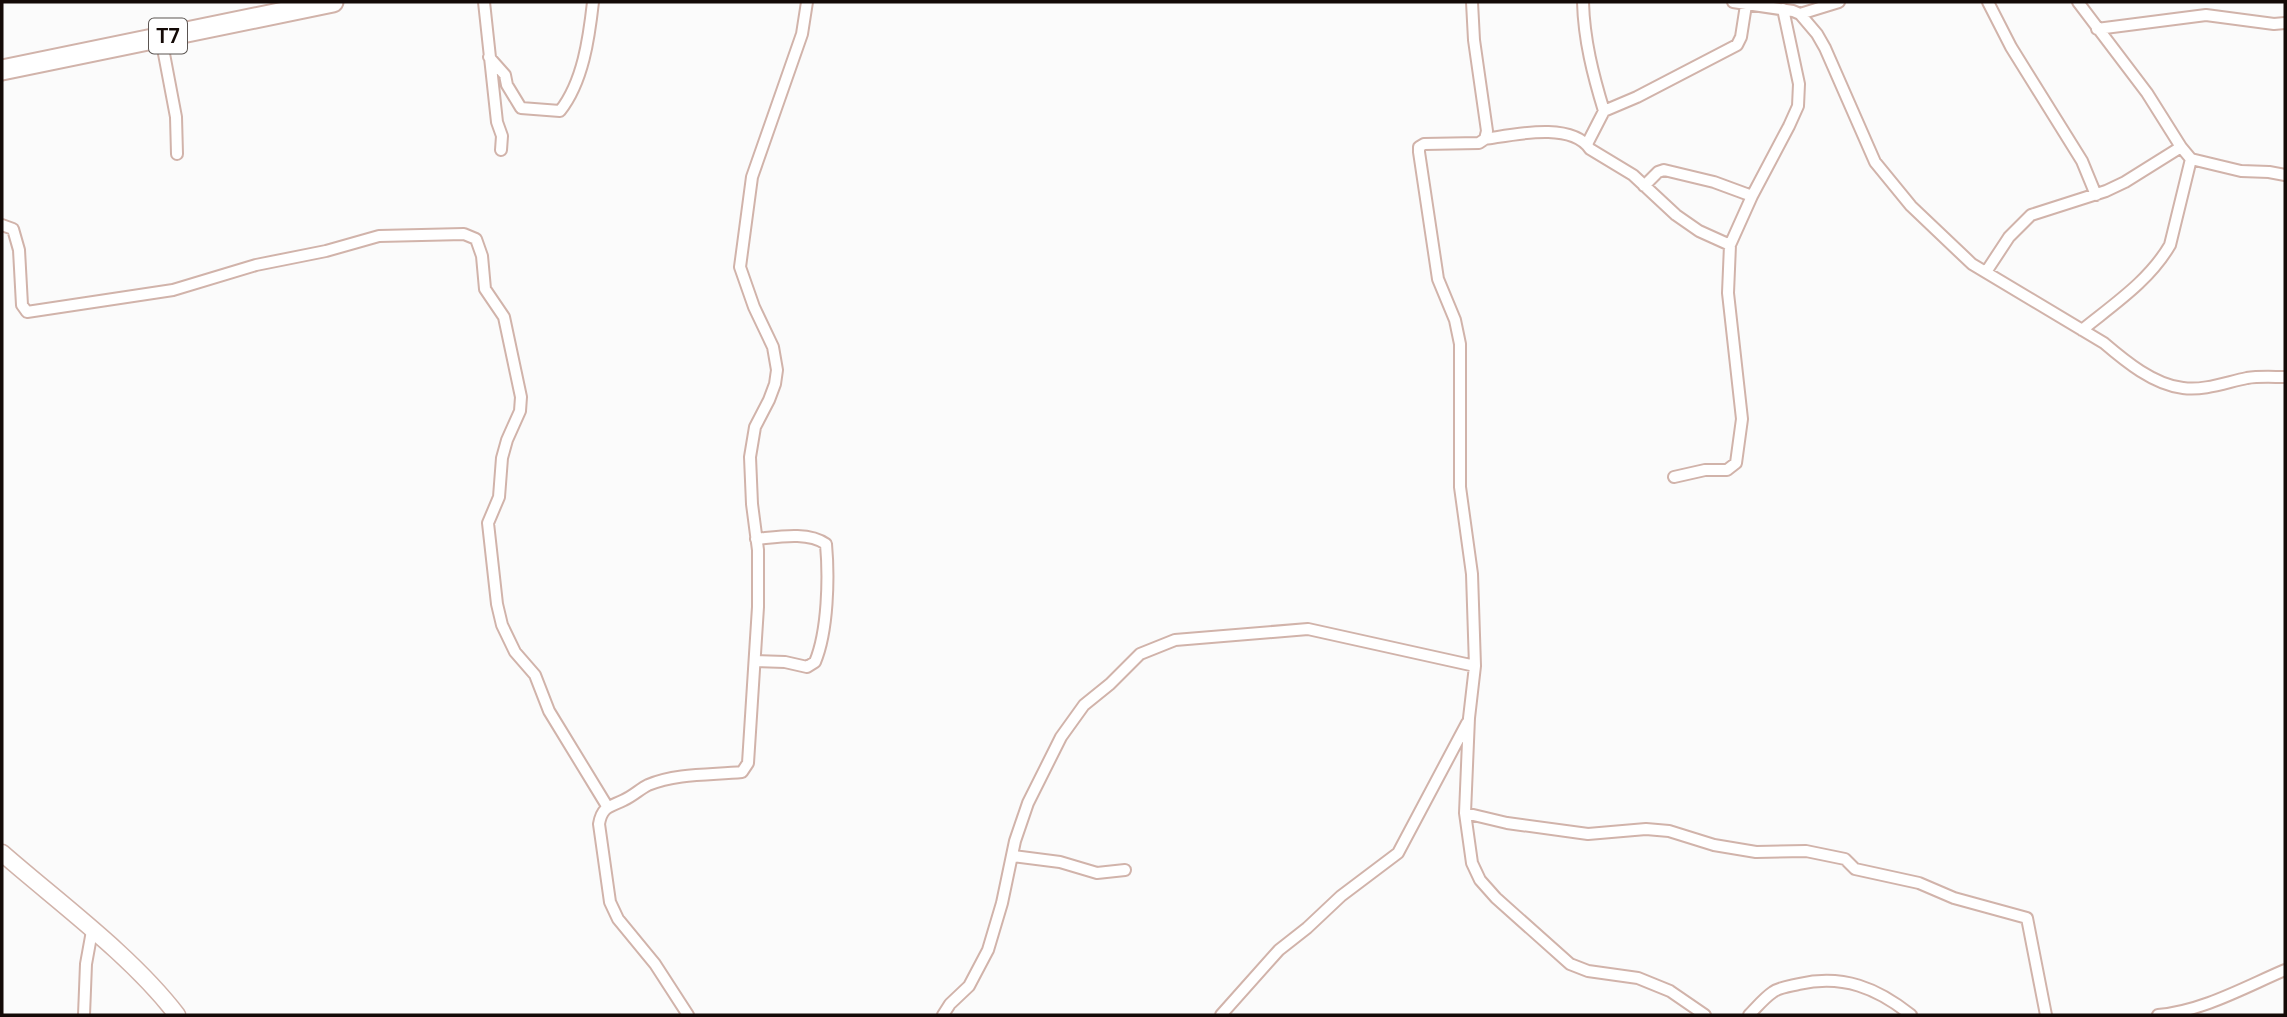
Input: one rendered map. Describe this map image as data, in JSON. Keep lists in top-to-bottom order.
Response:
{
  "streets": {
    "highway": ["T7"]
  }
}
